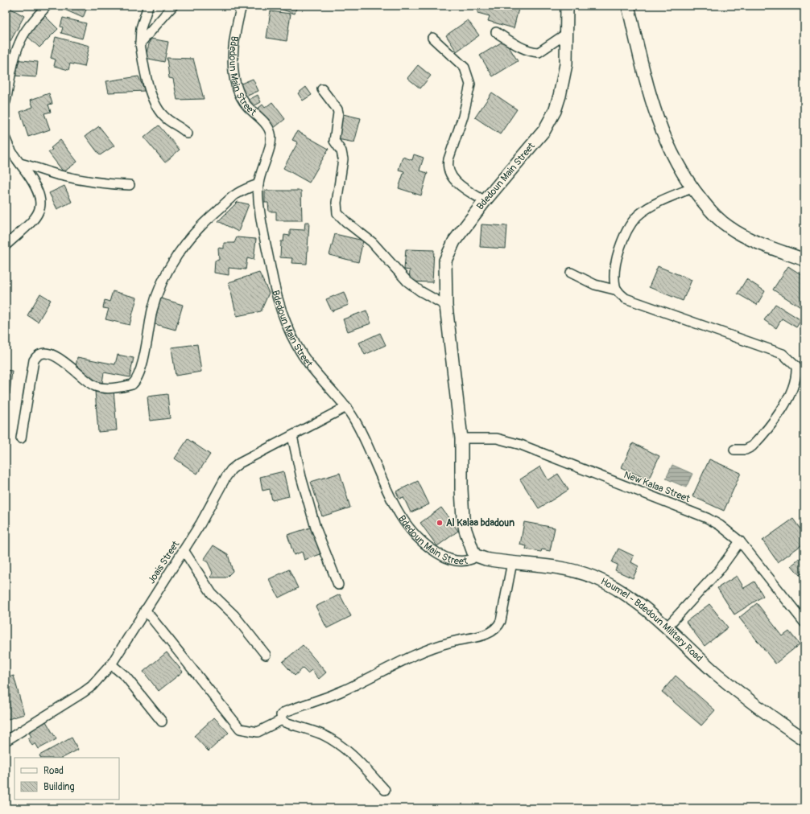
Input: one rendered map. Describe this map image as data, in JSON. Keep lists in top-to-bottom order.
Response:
{
  "streets": {
    "main road": ["Bdedoun Main Street", "Houmel - Bdedoun Military Road"],
    "street": ["New Kalaa Street", "Joais Street"]
  },
  "crossings": [
    ["Bdedoun Main Street", "New Kalaa Street"],
    ["Bdedoun Main Street", "Joais Street"],
    ["Bdedoun Main Street", "Houmel - Bdedoun Military Road"]
  ],
  "places": ["Al Kalaa bdadoun"],
  "legend": ["Road", "Building"]
}
